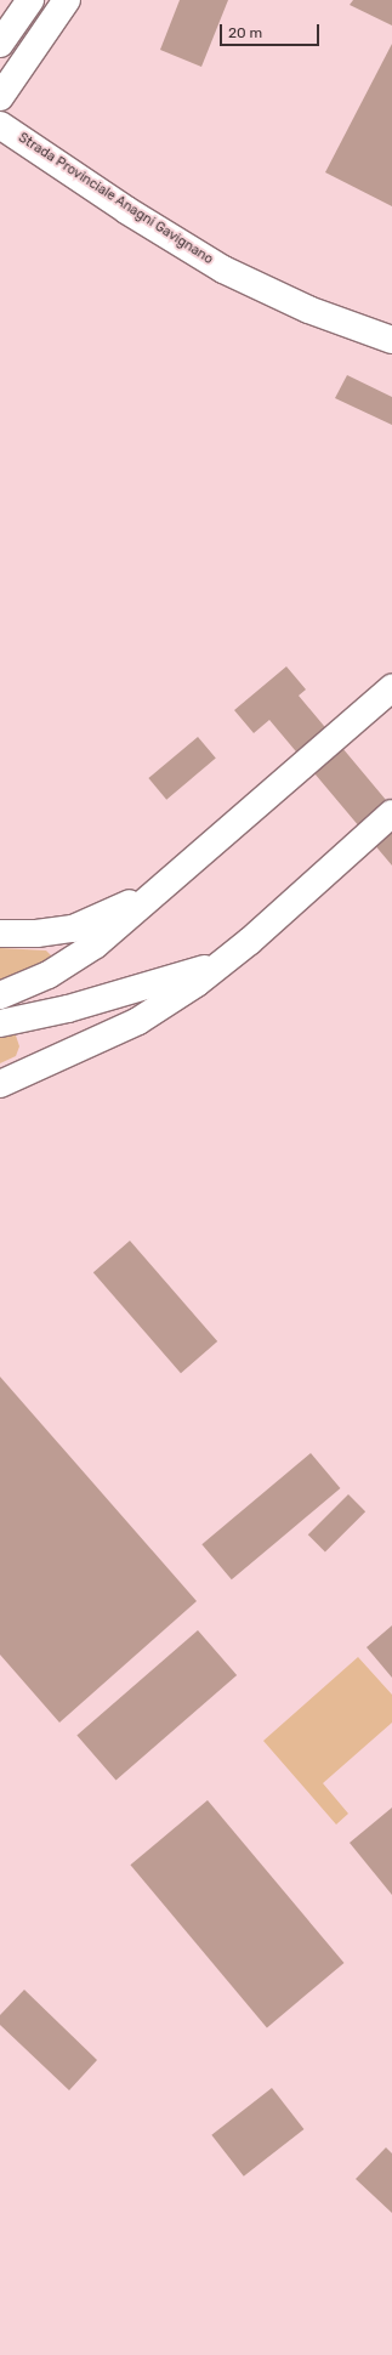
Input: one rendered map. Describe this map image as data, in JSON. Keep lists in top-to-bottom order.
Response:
{
  "streets": {
    "main road": ["Strada Provinciale Anagni Gavignano"]
  },
  "scale_bar": "20 m"
}
